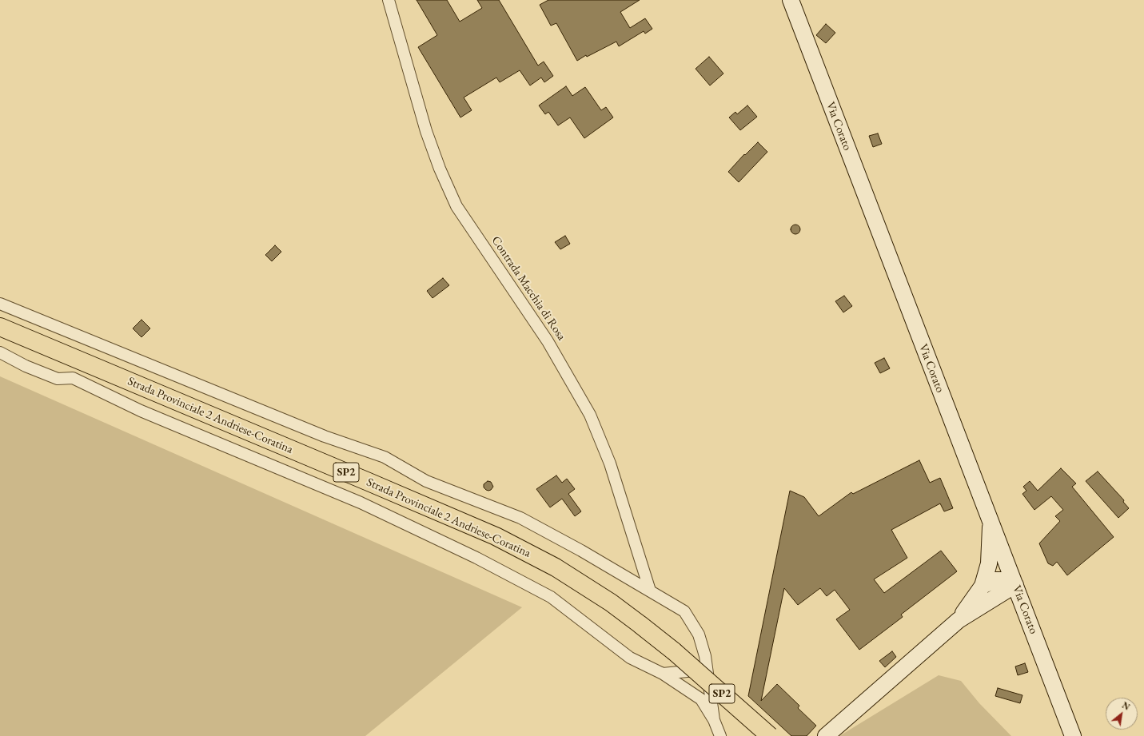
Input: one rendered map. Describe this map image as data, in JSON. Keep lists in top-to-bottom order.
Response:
{
  "streets": {
    "main road": ["Via Corato", "Strada Provinciale 2 Andriese-Coratina", "SP2"],
    "street": ["Contrada Macchia di Rosa"]
  },
  "north": "top right"
}
